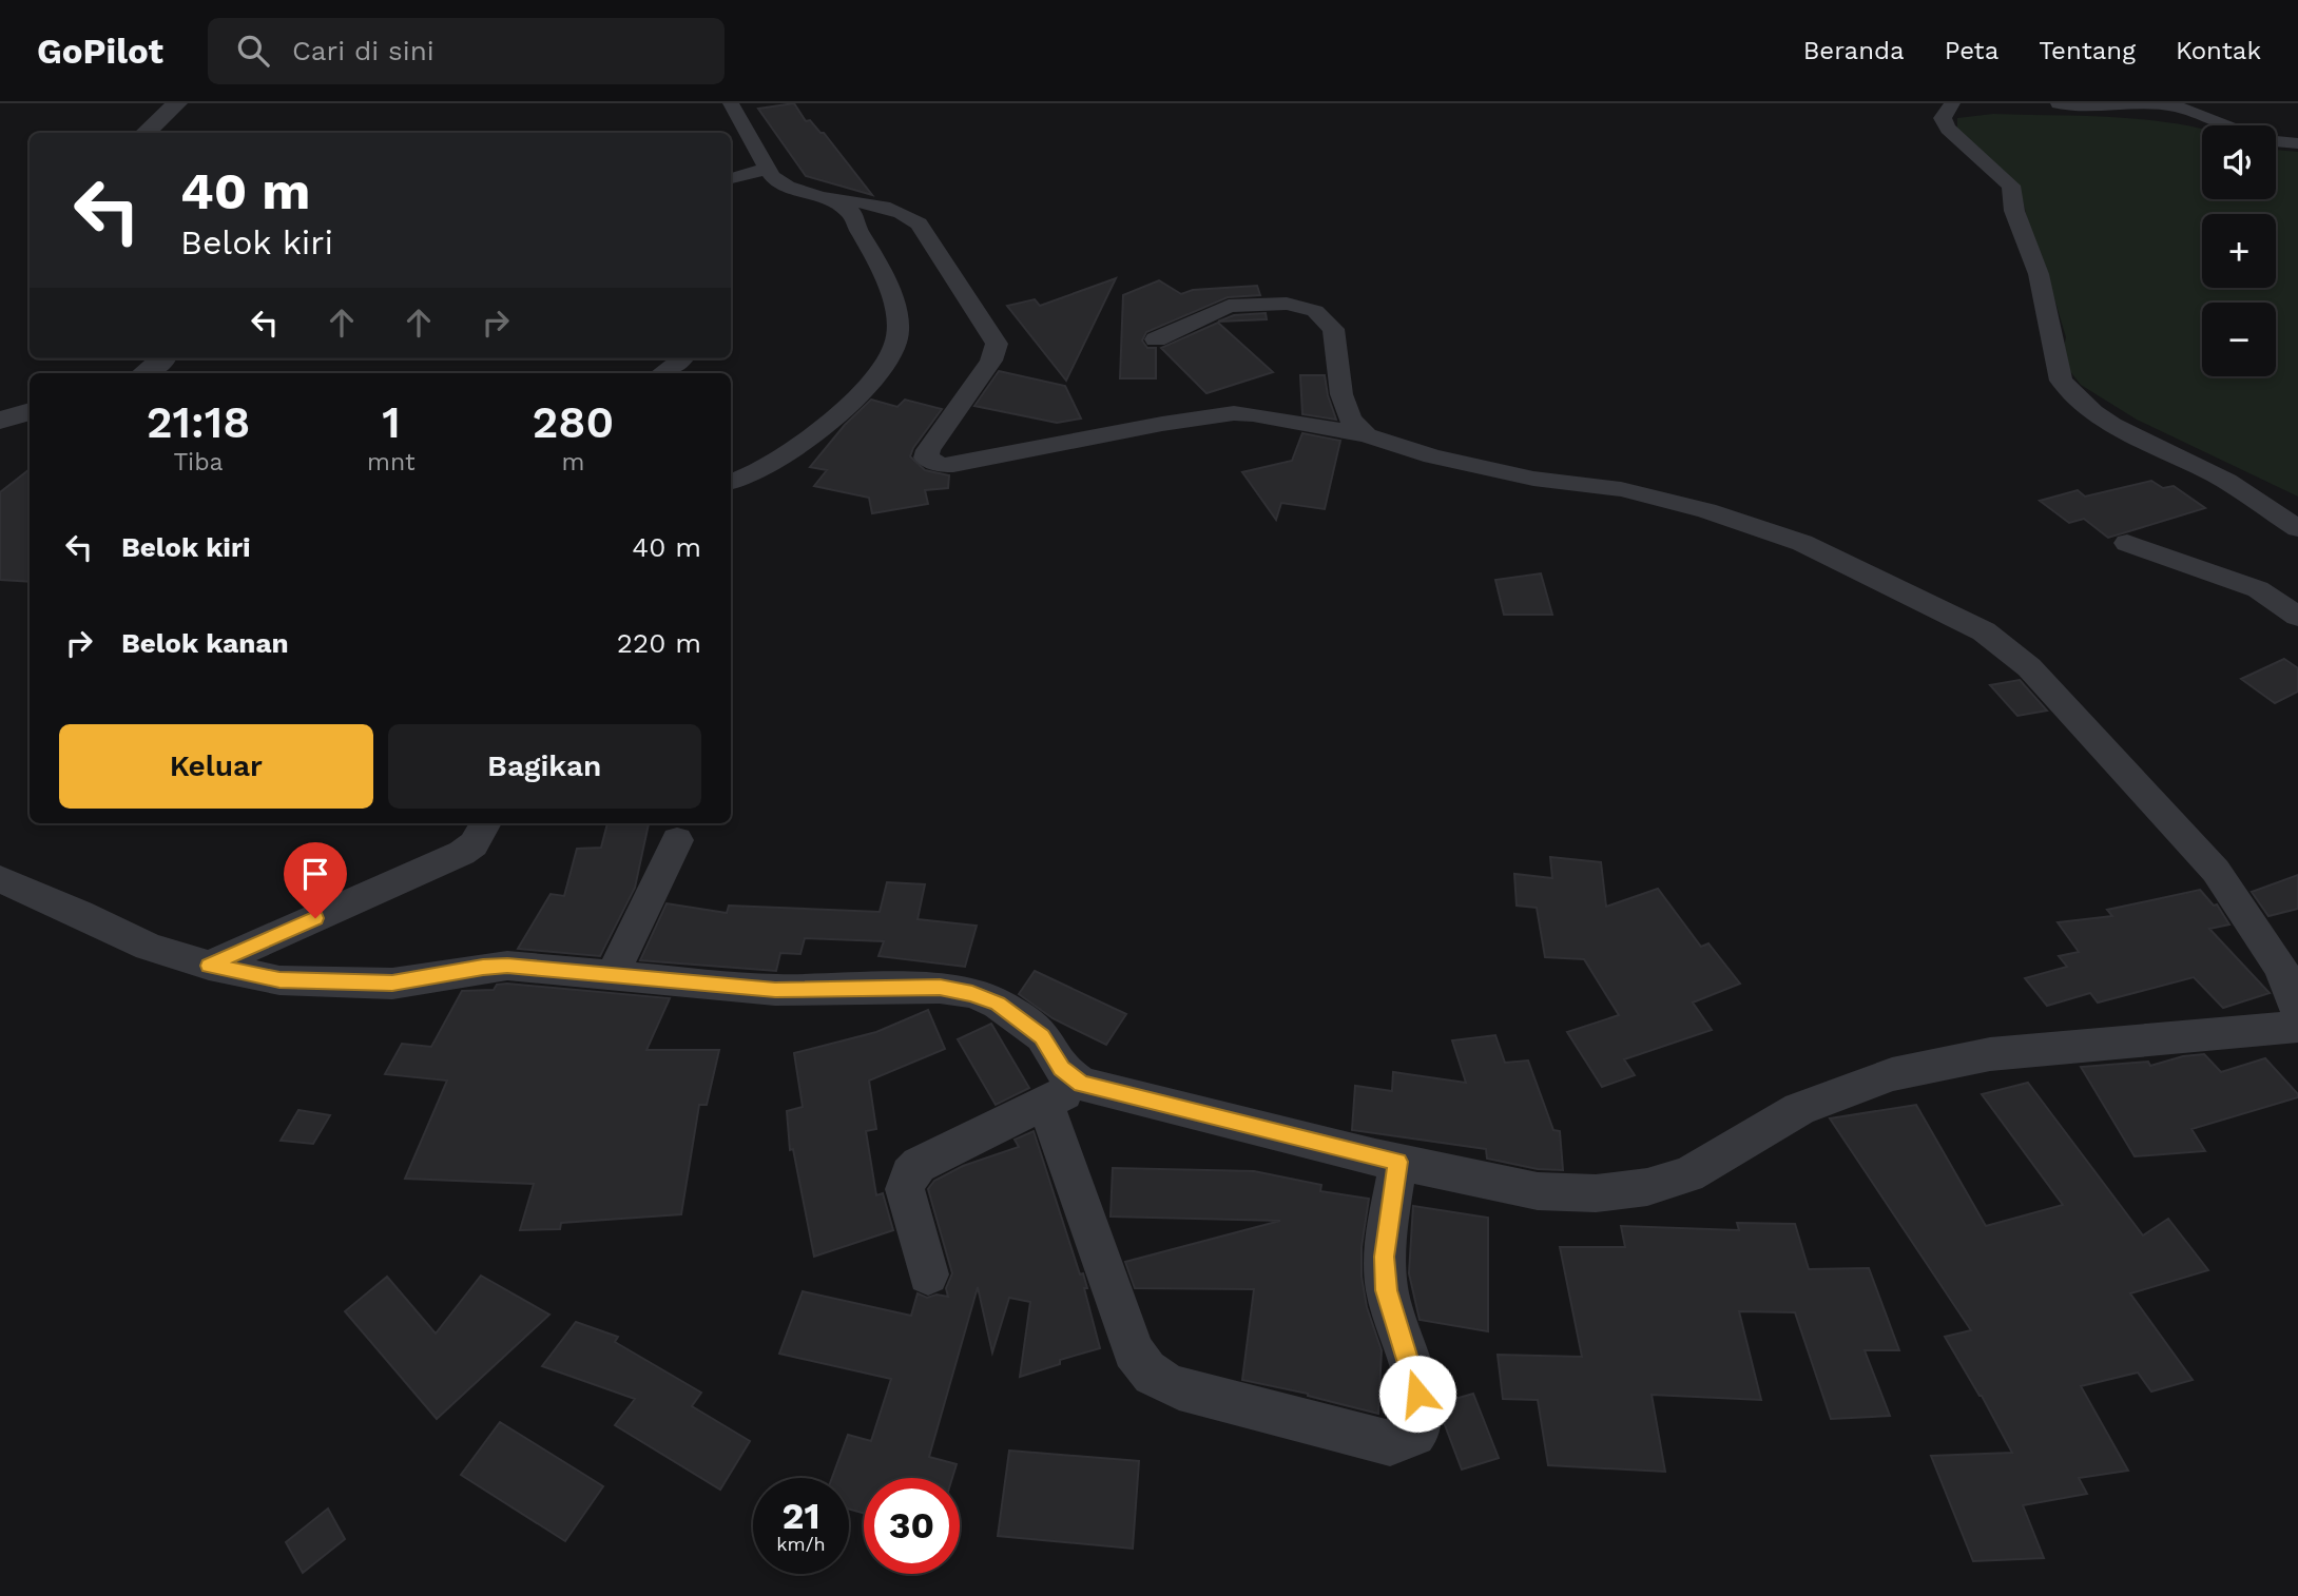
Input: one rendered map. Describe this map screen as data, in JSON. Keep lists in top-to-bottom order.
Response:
{
  "page": {
    "header": "GoPilot",
    "search": "Cari di sini",
    "nav": [
      "Beranda",
      "Peta",
      "Tentang",
      "Kontak"
    ],
    "map_buttons": ["+", "−"],
    "turn": ["40 m", "Belok kiri"],
    "eta": [
      "21:18",
      "Tiba",
      "1",
      "mnt",
      "280",
      "m"
    ],
    "list": [
      {
        "name": "Belok kiri",
        "value": "40 m"
      },
      {
        "name": "Belok kanan",
        "value": "220 m"
      }
    ],
    "buttons": ["Keluar", "Bagikan"],
    "speed": "21 km/h",
    "limit": "30"
  }
}
